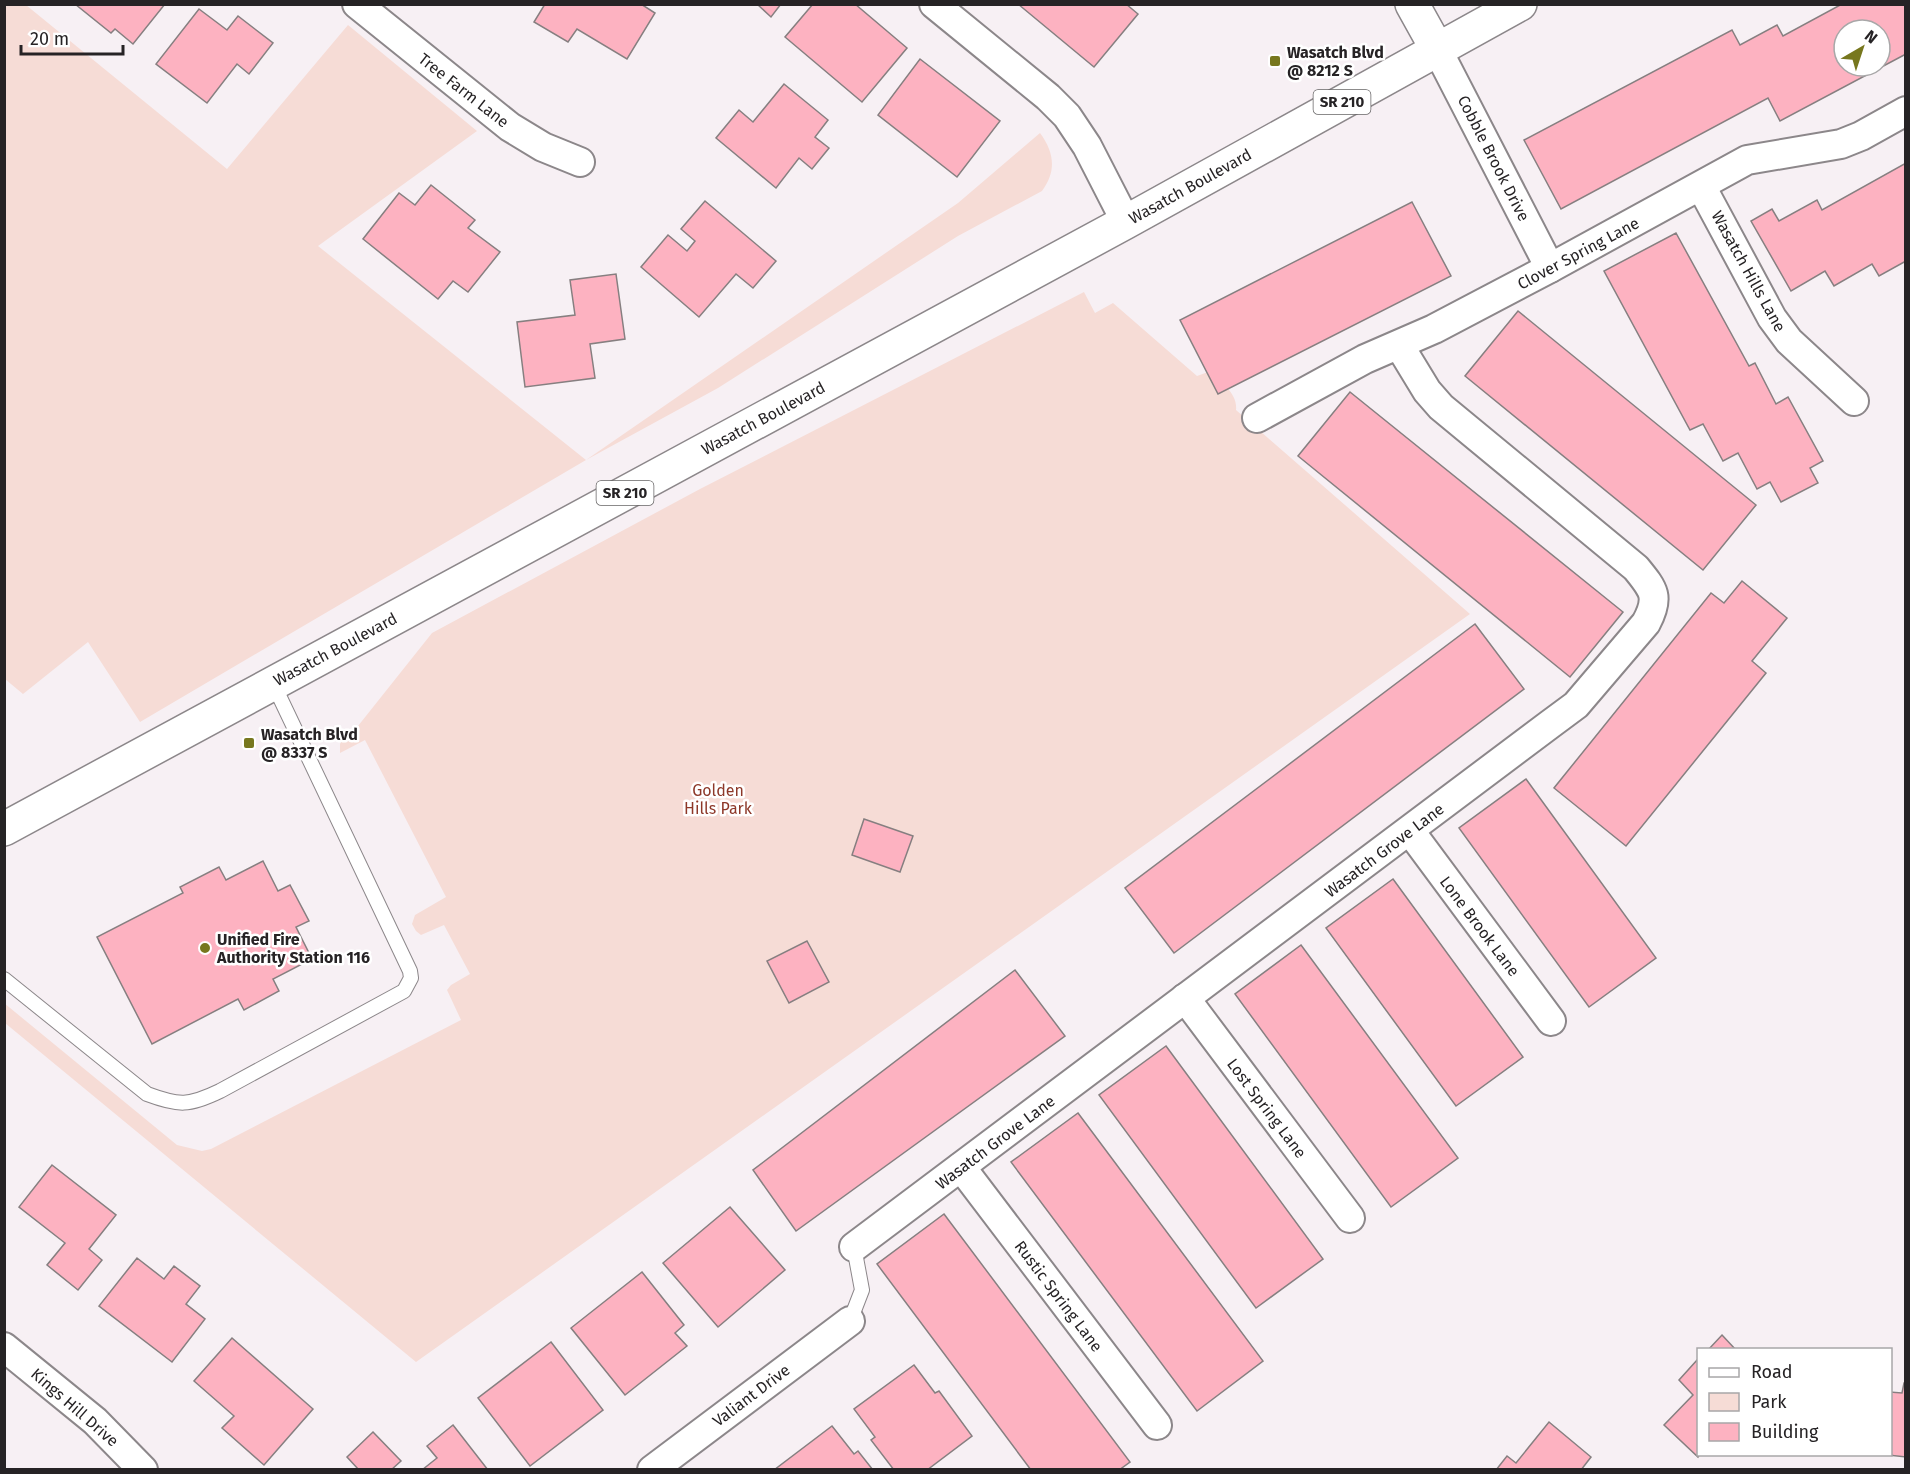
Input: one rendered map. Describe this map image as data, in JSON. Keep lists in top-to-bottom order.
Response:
{
  "streets": {
    "main road": ["SR 210", "Wasatch Boulevard"],
    "street": [
      "Tree Farm Lane",
      "Cobble Brook Drive",
      "Clover Spring Lane",
      "Wasatch Hills Lane",
      "Wasatch Grove Lane",
      "Lone Brook Lane",
      "Lost Spring Lane",
      "Rustic Spring Lane",
      "Valiant Drive",
      "Kings Hill Drive"
    ]
  },
  "crossings": [
    ["Cobble Brook Drive", "Wasatch Boulevard"],
    ["Cobble Brook Drive", "Clover Spring Lane"],
    ["Clover Spring Lane", "Wasatch Hills Lane"],
    ["Clover Spring Lane", "Wasatch Grove Lane"],
    ["Wasatch Grove Lane", "Lone Brook Lane"],
    ["Wasatch Grove Lane", "Lost Spring Lane"],
    ["Wasatch Grove Lane", "Rustic Spring Lane"],
    ["Wasatch Grove Lane", "Valiant Drive"]
  ],
  "parks": ["Golden Hills Park"],
  "places": {
    "transit": ["Wasatch Blvd @ 8212 S", "Wasatch Blvd @ 8337 S"],
    "other": ["Unified Fire Authority Station 116"]
  },
  "legend": ["Road", "Park", "Building"],
  "scale_bar": "20 m",
  "north": "top right"
}
